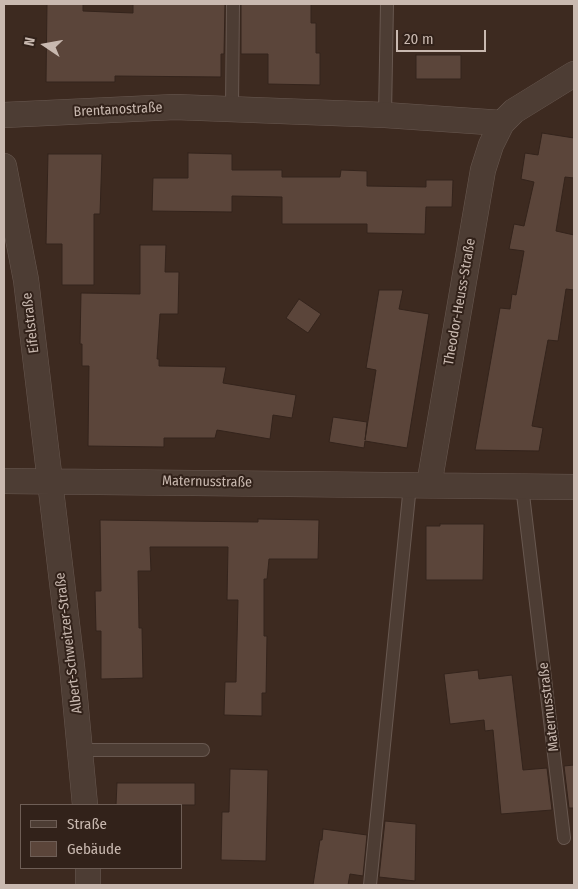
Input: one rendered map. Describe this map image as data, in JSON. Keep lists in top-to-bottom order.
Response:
{
  "streets": {
    "street": [
      "Brentanostraße",
      "Theodor-Heuss-Straße",
      "Eifelstraße",
      "Maternusstraße",
      "Albert-Schweitzer-Straße"
    ]
  },
  "crossings": [
    ["Brentanostraße", "Theodor-Heuss-Straße"],
    ["Theodor-Heuss-Straße", "Maternusstraße"],
    ["Eifelstraße", "Maternusstraße"],
    ["Eifelstraße", "Albert-Schweitzer-Straße"],
    ["Maternusstraße", "Albert-Schweitzer-Straße"]
  ],
  "legend": ["Straße", "Gebäude"],
  "scale_bar": "20 m",
  "north": "left"
}
